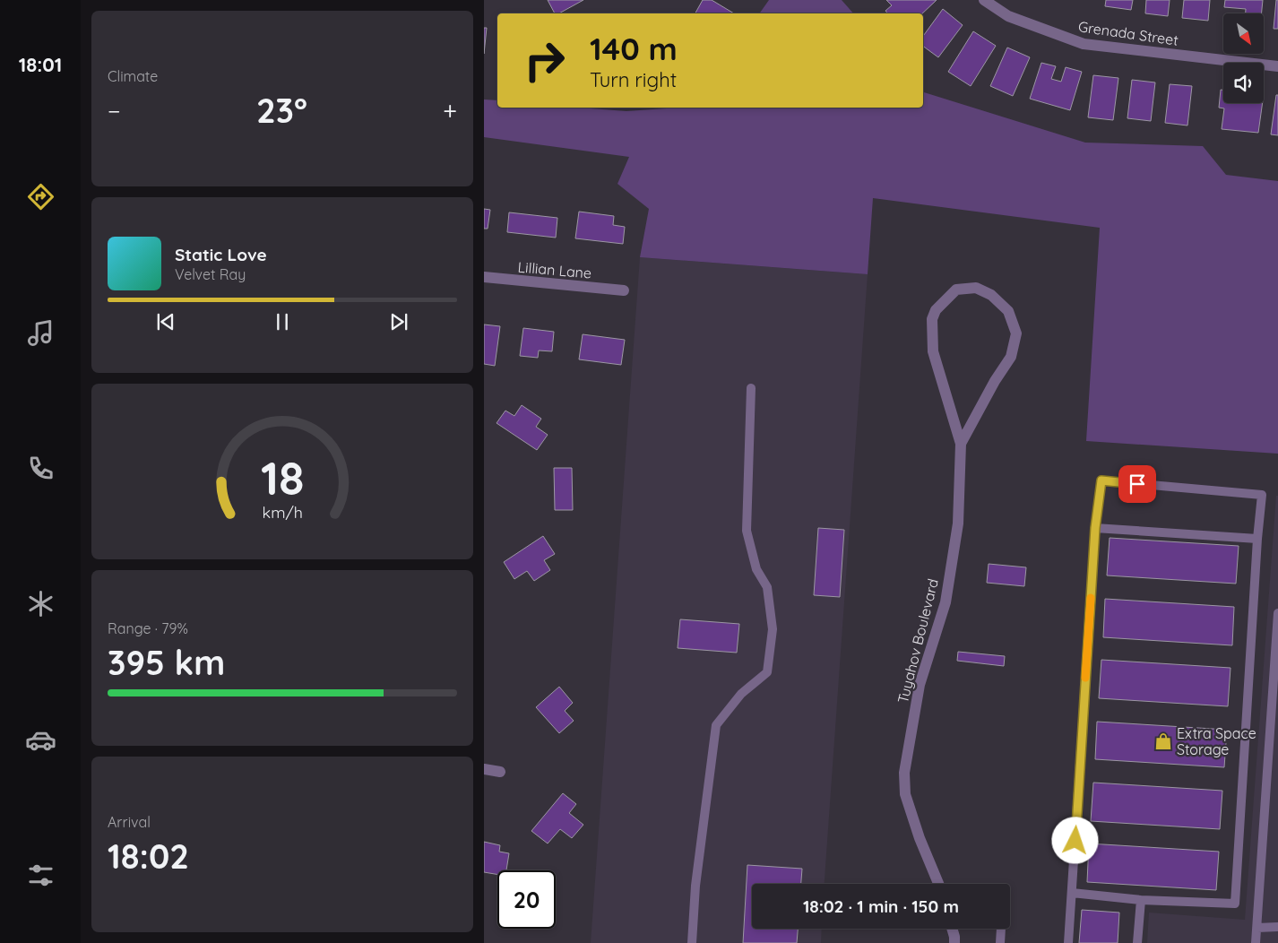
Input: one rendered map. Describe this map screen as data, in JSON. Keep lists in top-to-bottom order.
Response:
{
  "streets": {
    "street": ["Grenada Street", "Lillian Lane", "Tuyahov Boulevard"]
  },
  "places": {
    "shop": ["Extra Space Storage"]
  },
  "north": "bottom right",
  "page": {
    "tabs": "18:01",
    "tile": [
      "Climate",
      ["Range · 79%", "395 km"],
      ["Arrival", "18:02"]
    ],
    "turn": ["140 m", "Turn right"],
    "heat": ["−", "23°", "+"],
    "song": ["Static Love", "Velvet Ray"],
    "limit": "20",
    "trip": "18:02 · 1 min · 150 m",
    "gauge": ["18", "km/h"]
  }
}
